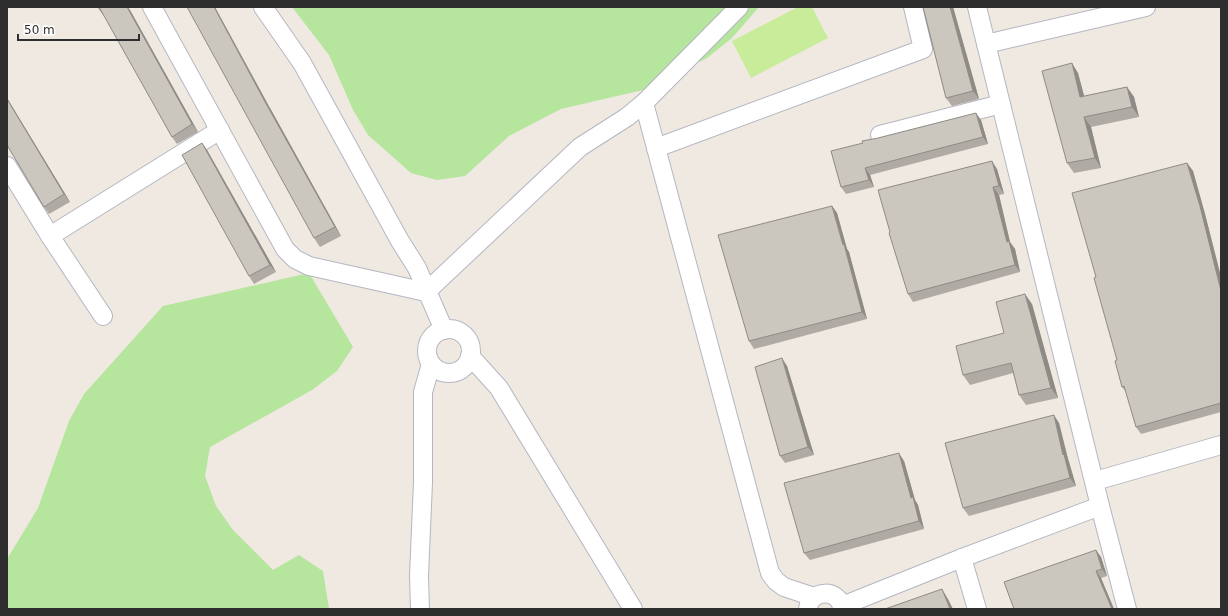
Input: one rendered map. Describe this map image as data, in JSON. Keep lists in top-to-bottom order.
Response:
{
  "scale_bar": "50 m"
}
